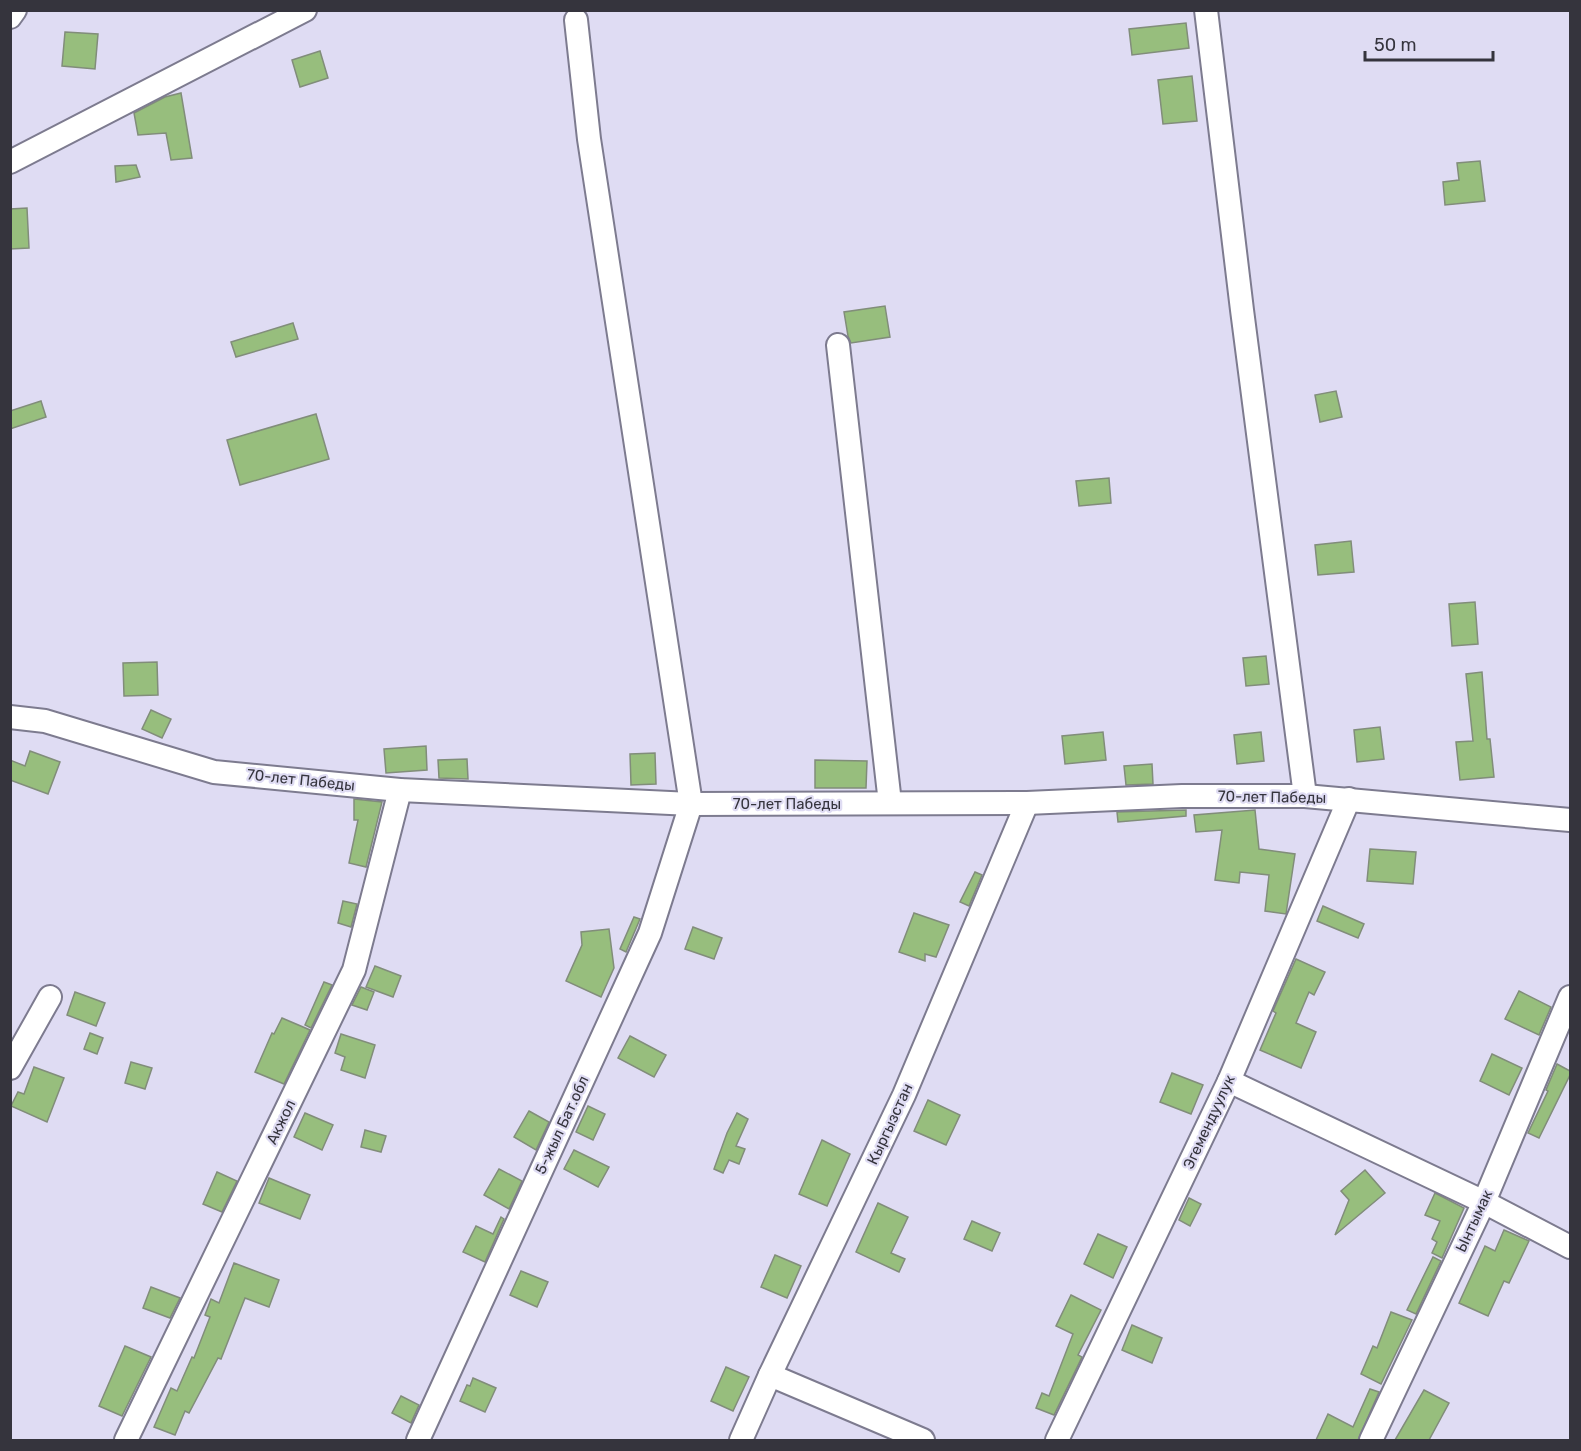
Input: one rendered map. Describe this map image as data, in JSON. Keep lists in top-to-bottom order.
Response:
{
  "streets": {
    "street": [
      "70-лет Пабеды",
      "Акжол",
      "Эгемендуулук",
      "Кыргызстан",
      "5-жыл Бат.обл",
      "Ынтымак"
    ]
  },
  "crossings": [
    ["70-лет Пабеды", "Акжол"],
    ["70-лет Пабеды", "Эгемендуулук"],
    ["70-лет Пабеды", "Кыргызстан"],
    ["70-лет Пабеды", "5-жыл Бат.обл"]
  ],
  "scale_bar": "50 m"
}
